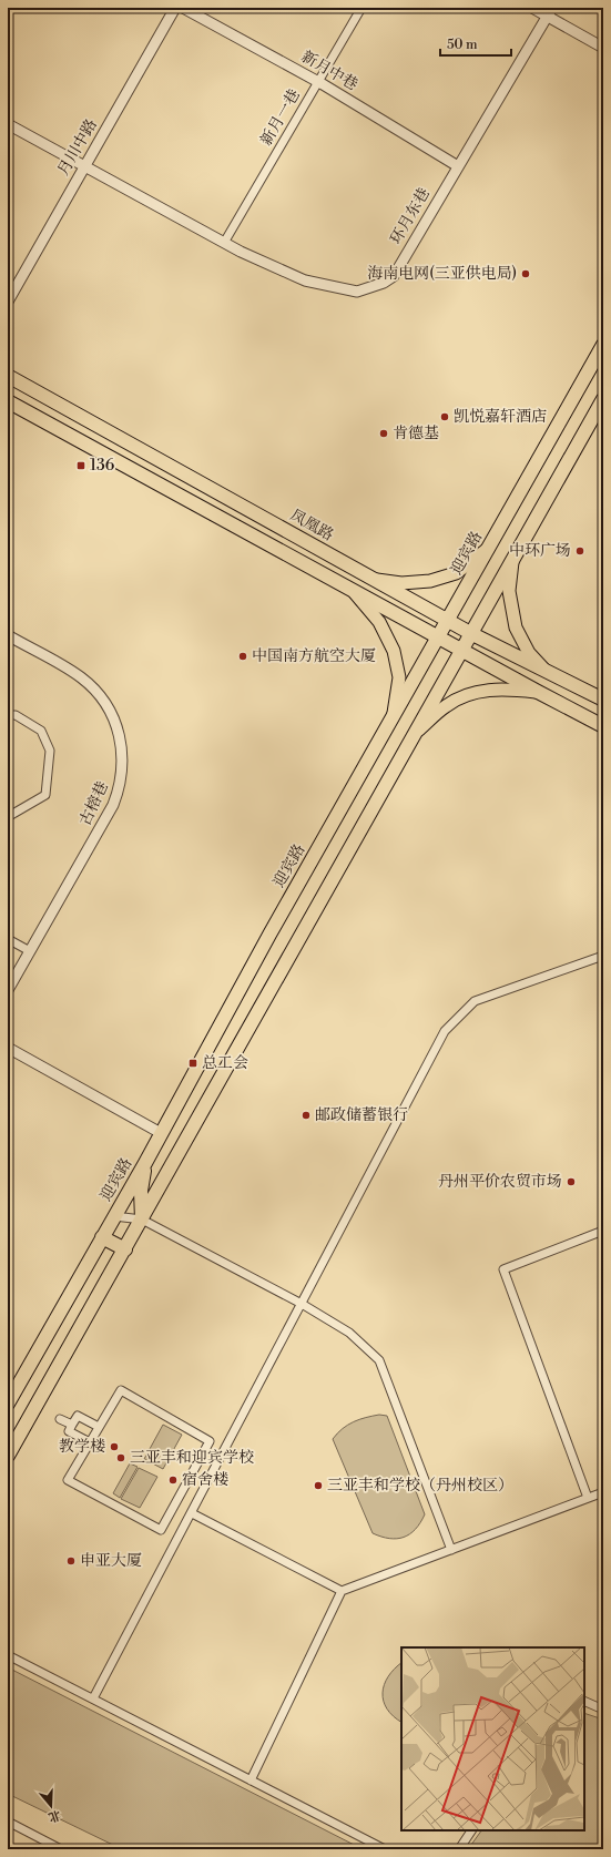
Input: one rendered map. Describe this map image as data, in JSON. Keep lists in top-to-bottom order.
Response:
{
  "streets": {
    "highway": ["凤凰路", "迎宾路"],
    "street": [
      "新月中巷",
      "新月一巷",
      "月川中路",
      "环月东巷",
      "古榕巷"
    ]
  },
  "crossings": [
    ["新月中巷", "新月一巷"],
    ["新月中巷", "环月东巷"],
    ["新月一巷", "环月东巷"],
    ["月川中路", "环月东巷"],
    ["凤凰路", "迎宾路"]
  ],
  "places": {
    "other": [
      "海南电网(三亚供电局)",
      "凯悦嘉轩酒店",
      "肯德基",
      "中环广场",
      "中国南方航空大厦",
      "邮政储蓄银行",
      "丹州平价农贸市场",
      "教学楼",
      "三亚丰和迎宾学校",
      "宿舍楼",
      "三亚丰和学校（丹州校区）",
      "申亚大厦"
    ],
    "transit": ["136", "总工会"]
  },
  "scale_bar": "50 m",
  "north": "bottom"
}
